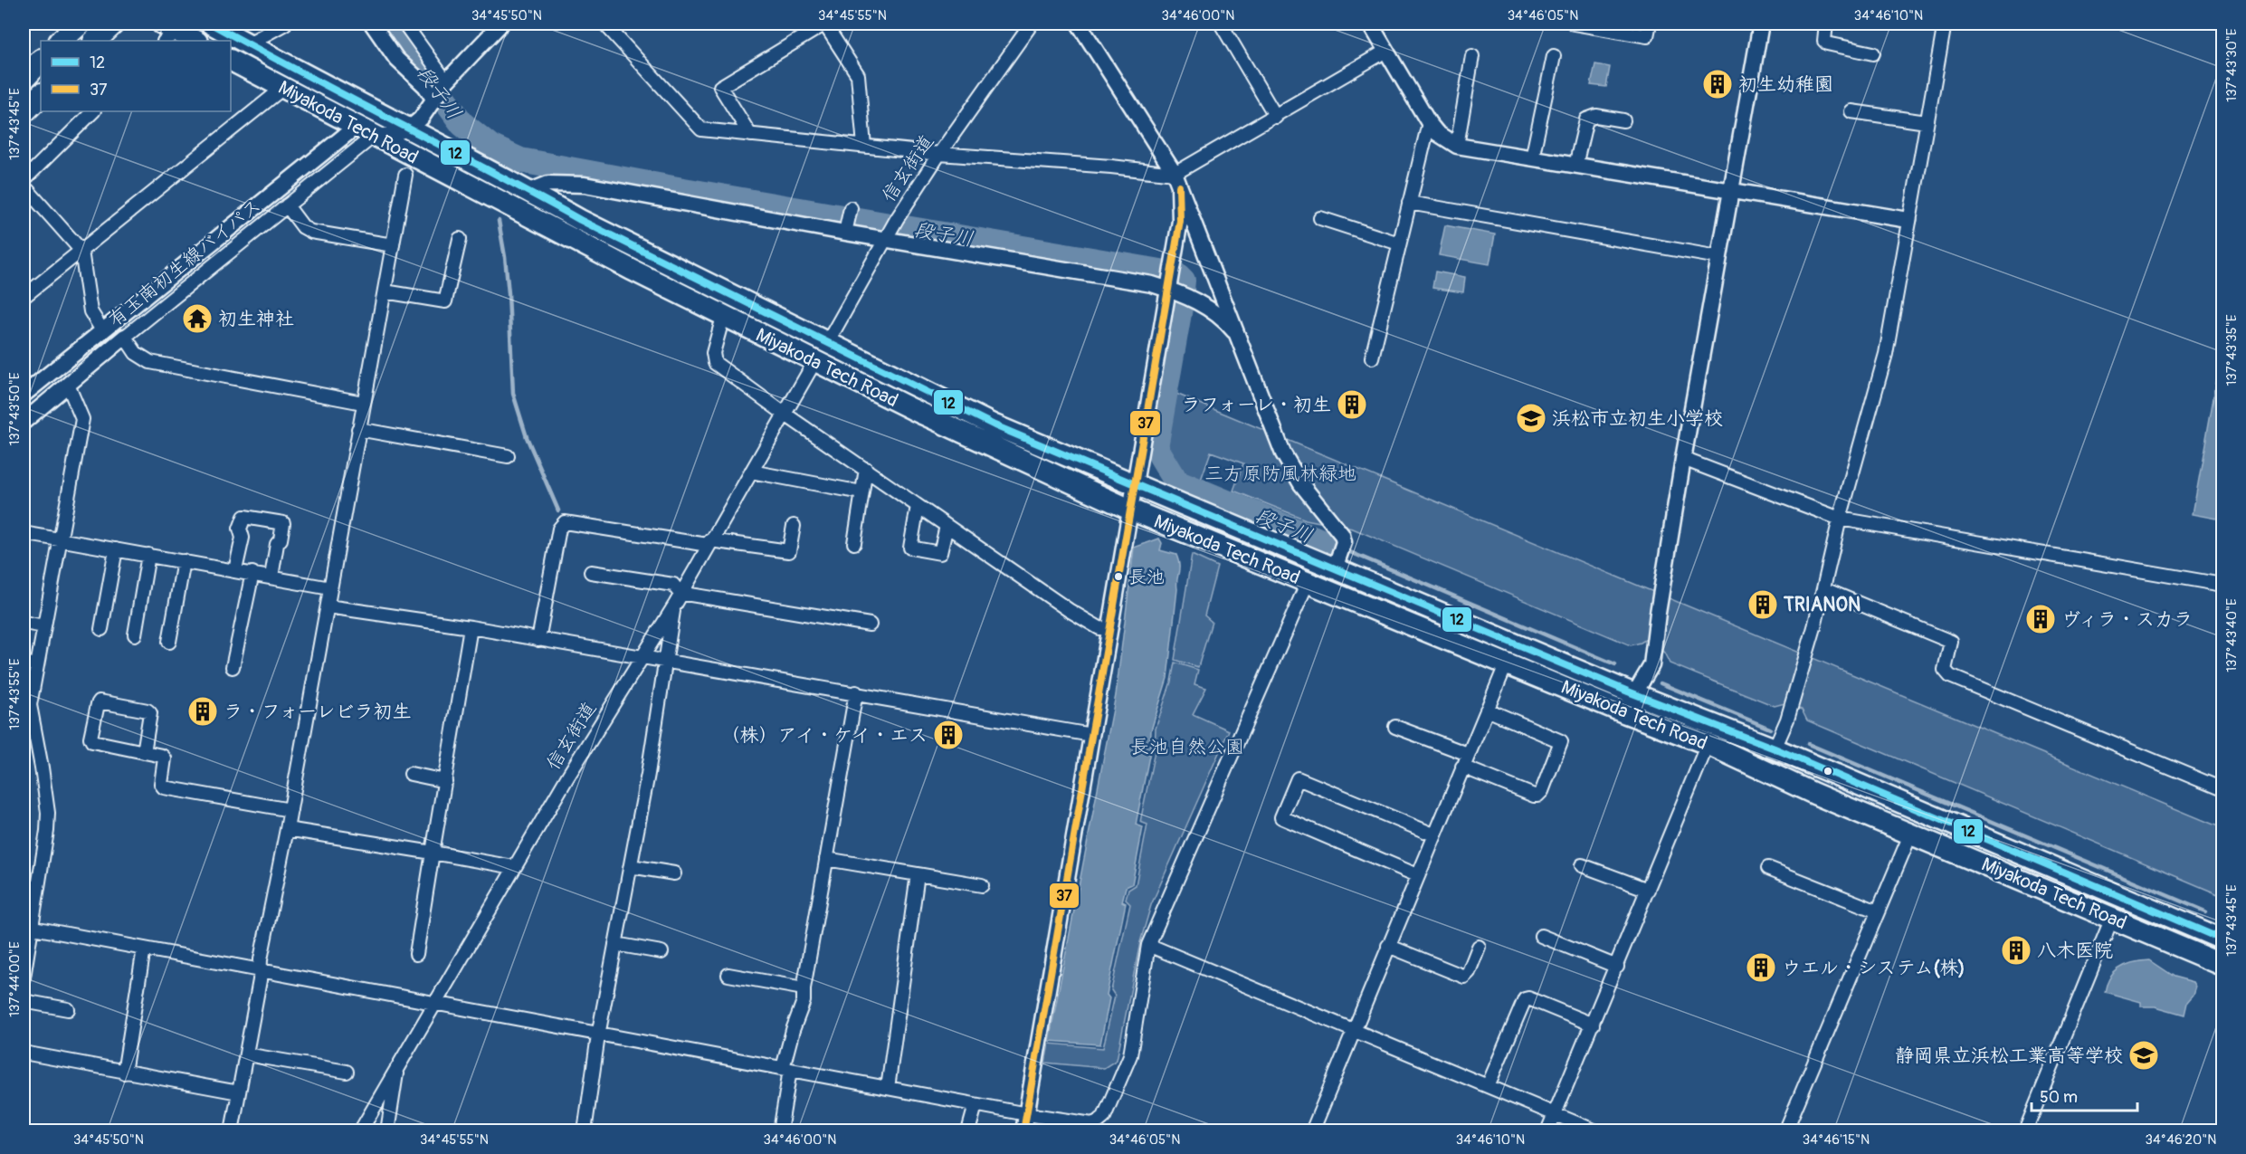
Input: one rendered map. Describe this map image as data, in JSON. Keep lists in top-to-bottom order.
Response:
{
  "streets": {
    "highway": ["Miyakoda Tech Road"],
    "street": ["信玄街道", "有玉南初生線バイパス"]
  },
  "crossings": [
    ["Miyakoda Tech Road", "信玄街道"],
    ["Miyakoda Tech Road", "有玉南初生線バイパス"]
  ],
  "water": ["段子川"],
  "parks": ["三方原防風林緑地", "長池自然公園"],
  "places": {
    "building": [
      "初生幼稚園",
      "ラフォーレ・初生",
      "TRIANON",
      "ヴィラ・スカラ",
      "ラ・フォーレビラ初生",
      "（株）アイ・ケイ・エス",
      "八木医院",
      "ウエル・システム(株)"
    ],
    "temple": ["初生神社"],
    "school or university": ["浜松市立初生小学校", "静岡県立浜松工業高等学校"],
    "other": ["長池"]
  },
  "lines": ["transit line 12", "transit line 37"],
  "legend": ["12", "37"],
  "scale_bar": "50 m",
  "coordinates": [
    "34°45'50\"N",
    "34°45'55\"N",
    "34°46'00\"N",
    "34°46'05\"N",
    "34°46'10\"N",
    "137°43'30\"E",
    "137°43'45\"E",
    "137°43'35\"E",
    "137°43'50\"E",
    "137°43'40\"E",
    "137°43'55\"E",
    "137°44'00\"E",
    "34°46'15\"N",
    "34°46'20\"N"
  ]
}
